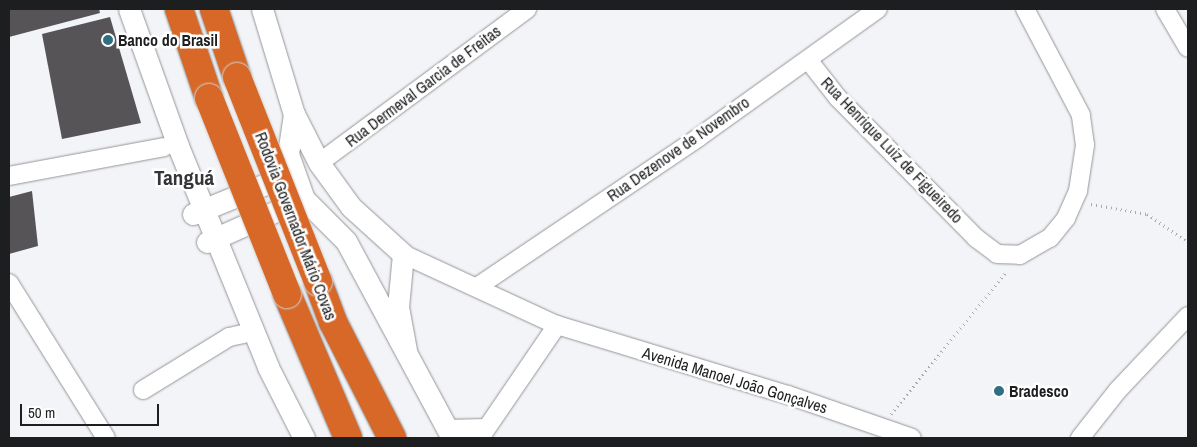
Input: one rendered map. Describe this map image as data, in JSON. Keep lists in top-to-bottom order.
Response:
{
  "streets": {
    "highway": ["Rodovia Governador Mário Covas"],
    "street": [
      "Rua Dermeval Garcia de Freitas",
      "Rua Dezenove de Novembro",
      "Rua Henrique Luiz de Figueiredo",
      "Avenida Manoel João Gonçalves"
    ]
  },
  "crossings": [
    ["Rua Dezenove de Novembro", "Rua Henrique Luiz de Figueiredo"],
    ["Rua Dezenove de Novembro", "Avenida Manoel João Gonçalves"]
  ],
  "districts": ["Tanguá"],
  "places": ["Banco do Brasil", "Bradesco"],
  "scale_bar": "50 m"
}
